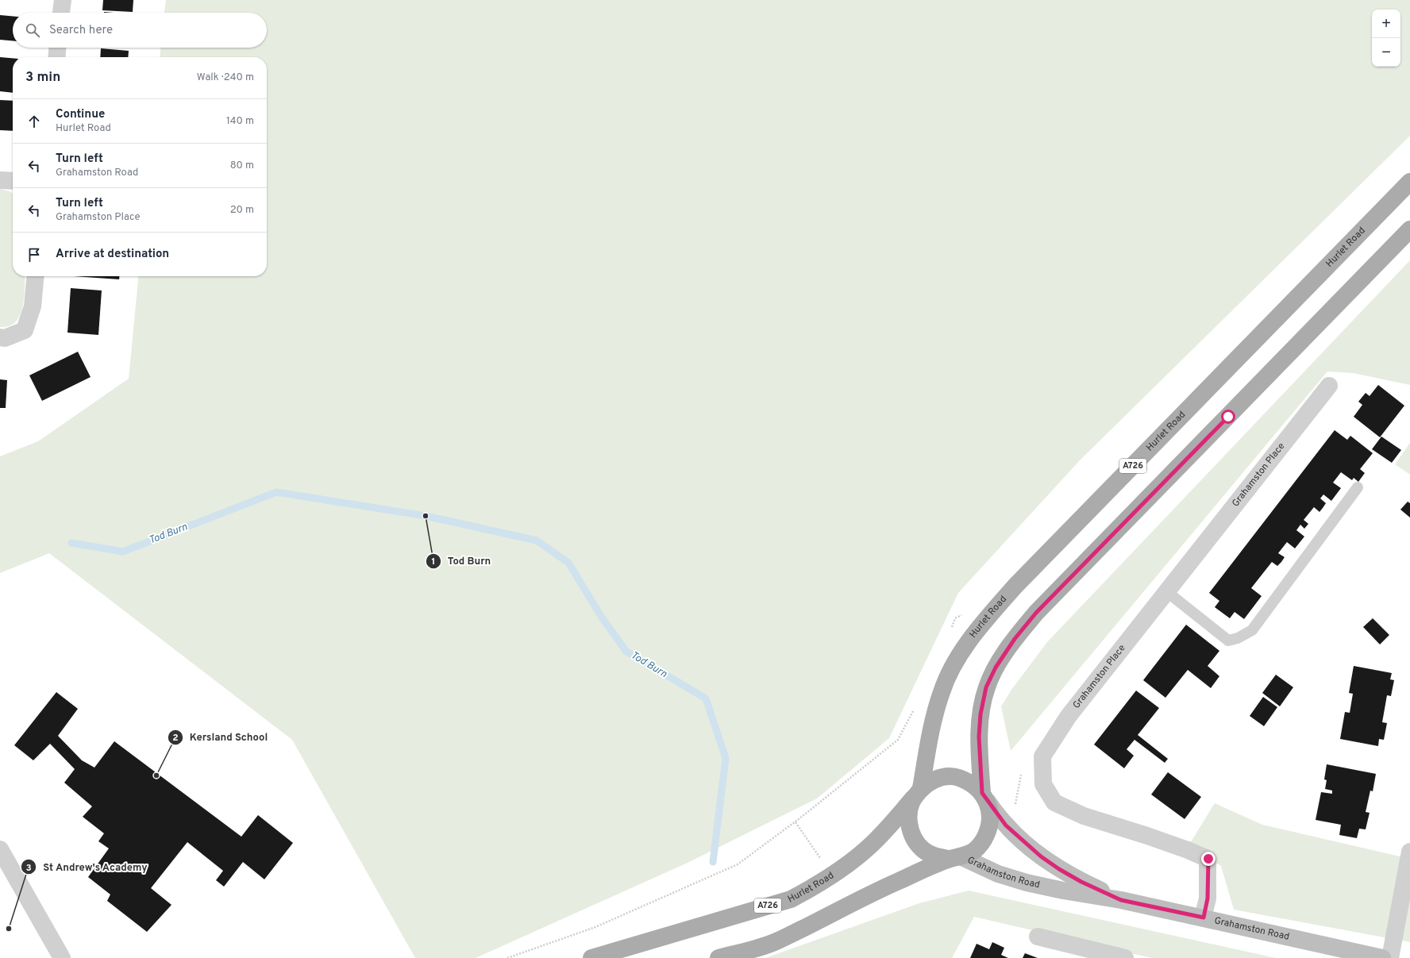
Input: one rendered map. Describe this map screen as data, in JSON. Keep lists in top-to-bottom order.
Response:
{
  "streets": {
    "main road": ["Hurlet Road", "A726", "Grahamston Road"],
    "street": ["Grahamston Place"]
  },
  "crossings": [
    ["Hurlet Road", "Grahamston Road"],
    ["Grahamston Place", "Grahamston Road"]
  ],
  "water": ["Tod Burn"],
  "places": ["Tod Burn", "Kersland School", "St Andrew's Academy"],
  "page": {
    "map_buttons": ["+", "−"],
    "search": "Search here",
    "heading": ["3 min", "Walk · 240 m"],
    "list": [
      ["Continue", "Hurlet Road", "140 m"],
      ["Turn left", "Grahamston Road", "80 m"],
      ["Turn left", "Grahamston Place", "20 m"],
      "Arrive at destination"
    ]
  }
}
